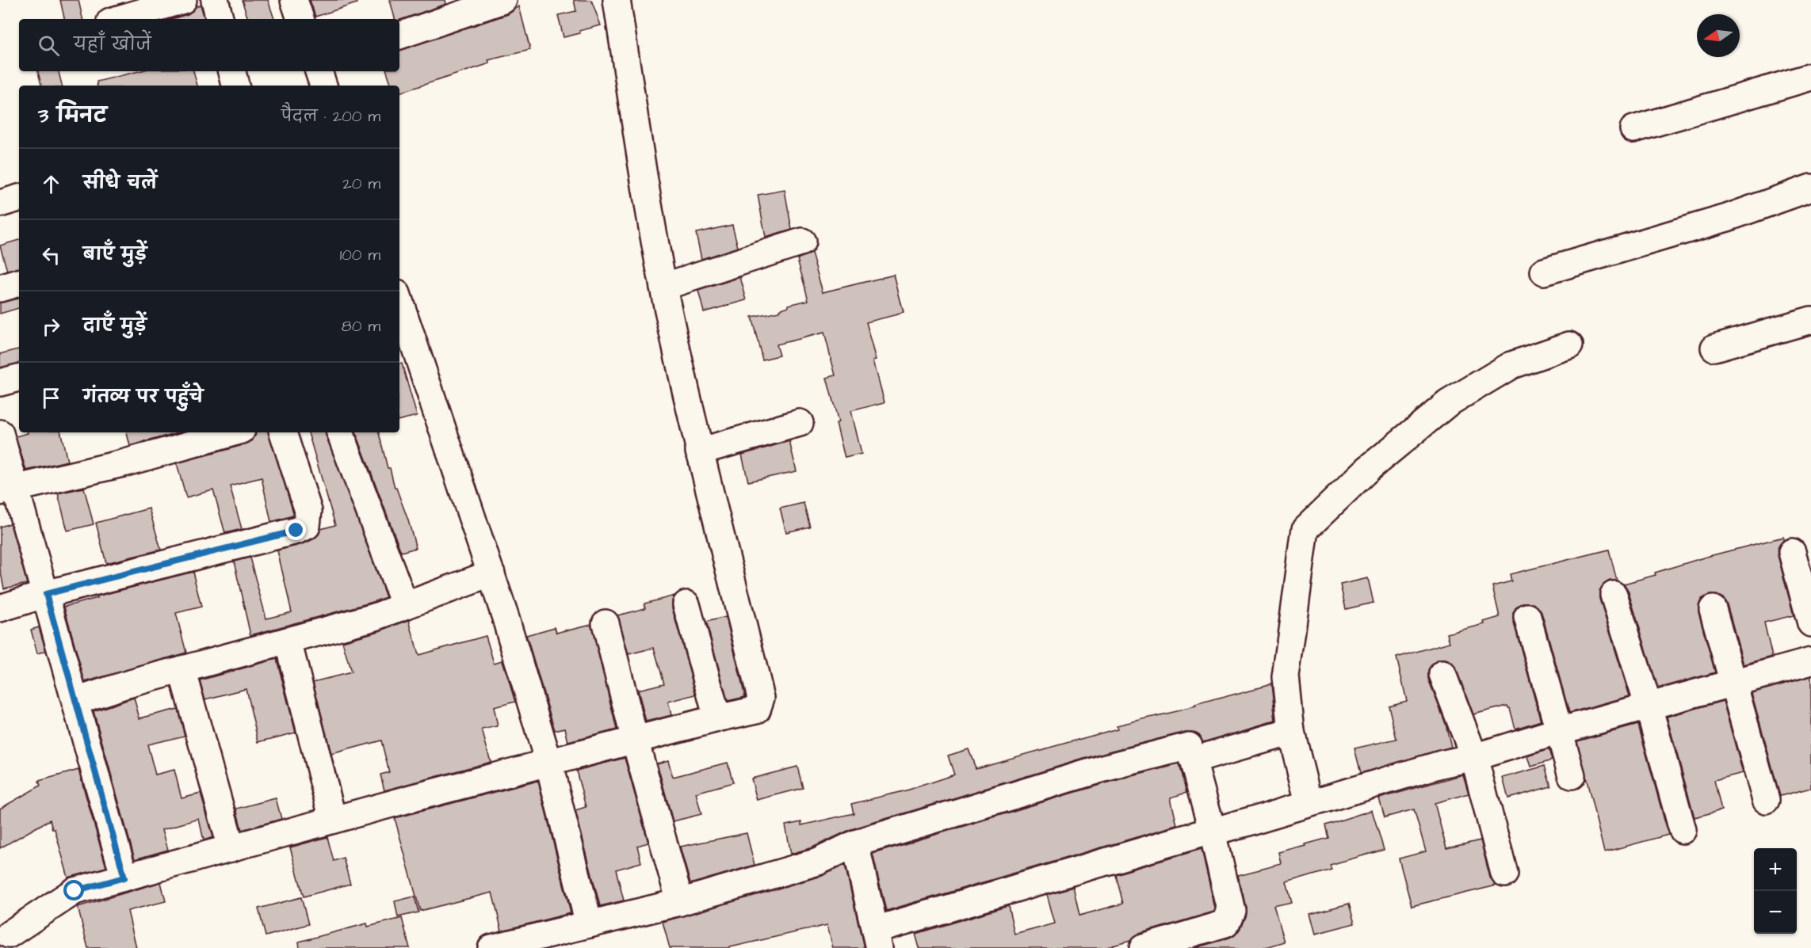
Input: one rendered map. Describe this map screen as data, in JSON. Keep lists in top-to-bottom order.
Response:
{
  "north": "left",
  "page": {
    "search": "यहाँ खोजें",
    "heading": ["3 मिनट", "पैदल · 200 m"],
    "list": [
      ["सीधे चलें", "20 m"],
      ["बाएँ मुड़ें", "100 m"],
      ["दाएँ मुड़ें", "80 m"],
      "गंतव्य पर पहुँचे"
    ],
    "map_buttons": ["+", "−"]
  }
}
